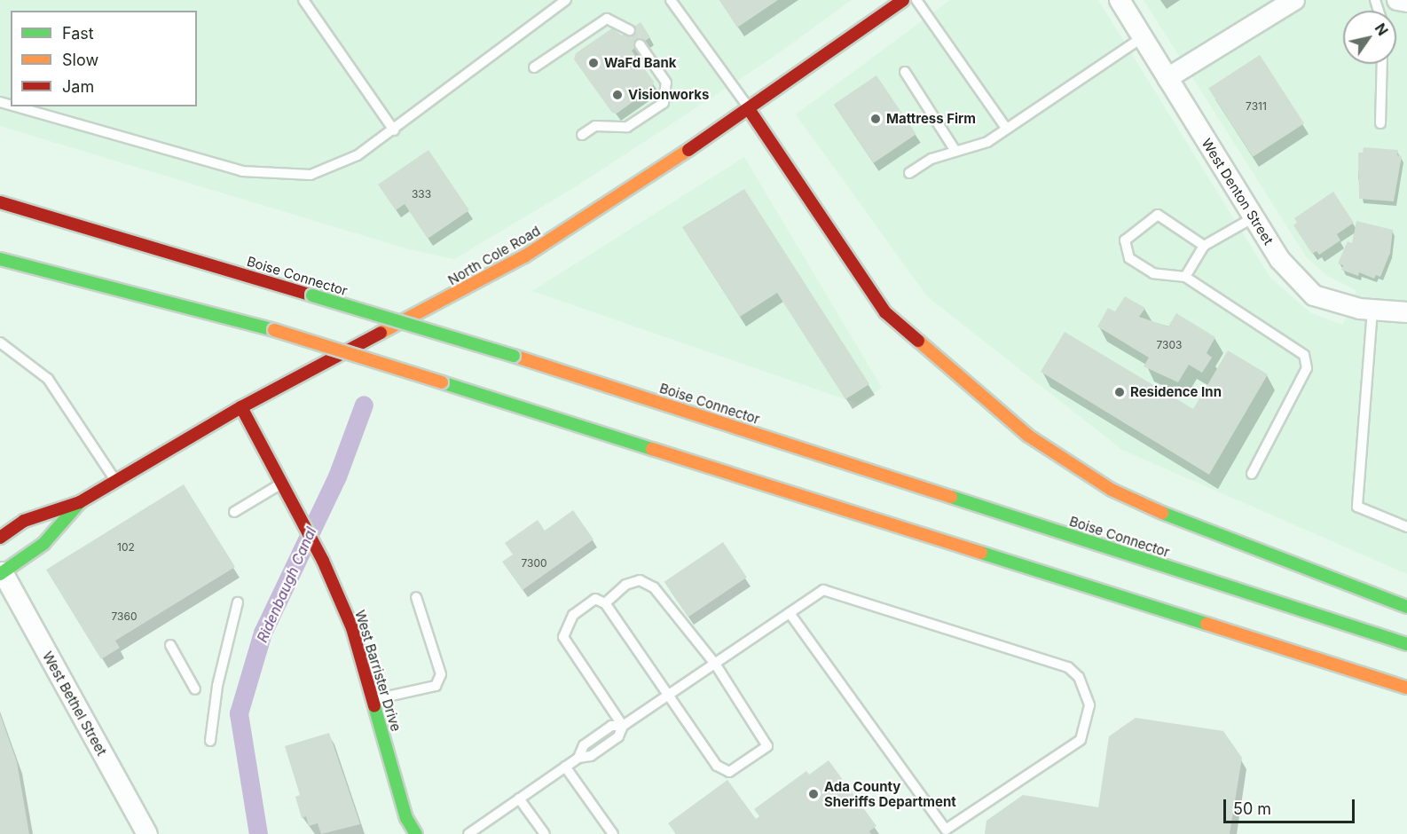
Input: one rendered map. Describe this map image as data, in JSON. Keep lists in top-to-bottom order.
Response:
{
  "streets": {
    "main road": ["North Cole Road", "Boise Connector", "West Barrister Drive"],
    "street": ["West Denton Street", "West Bethel Street"]
  },
  "crossings": [
    ["North Cole Road", "West Barrister Drive"],
    ["North Cole Road", "West Bethel Street"]
  ],
  "water": ["Ridenbaugh Canal"],
  "places": [
    "WaFd Bank",
    "Visionworks",
    "Mattress Firm",
    "Residence Inn",
    "Ada County Sheriffs Department"
  ],
  "house_numbers": [
    "7311",
    "333",
    "7303",
    "102",
    "7300",
    "7360"
  ],
  "legend": ["Fast", "Slow", "Jam"],
  "scale_bar": "50 m",
  "north": "top right"
}
